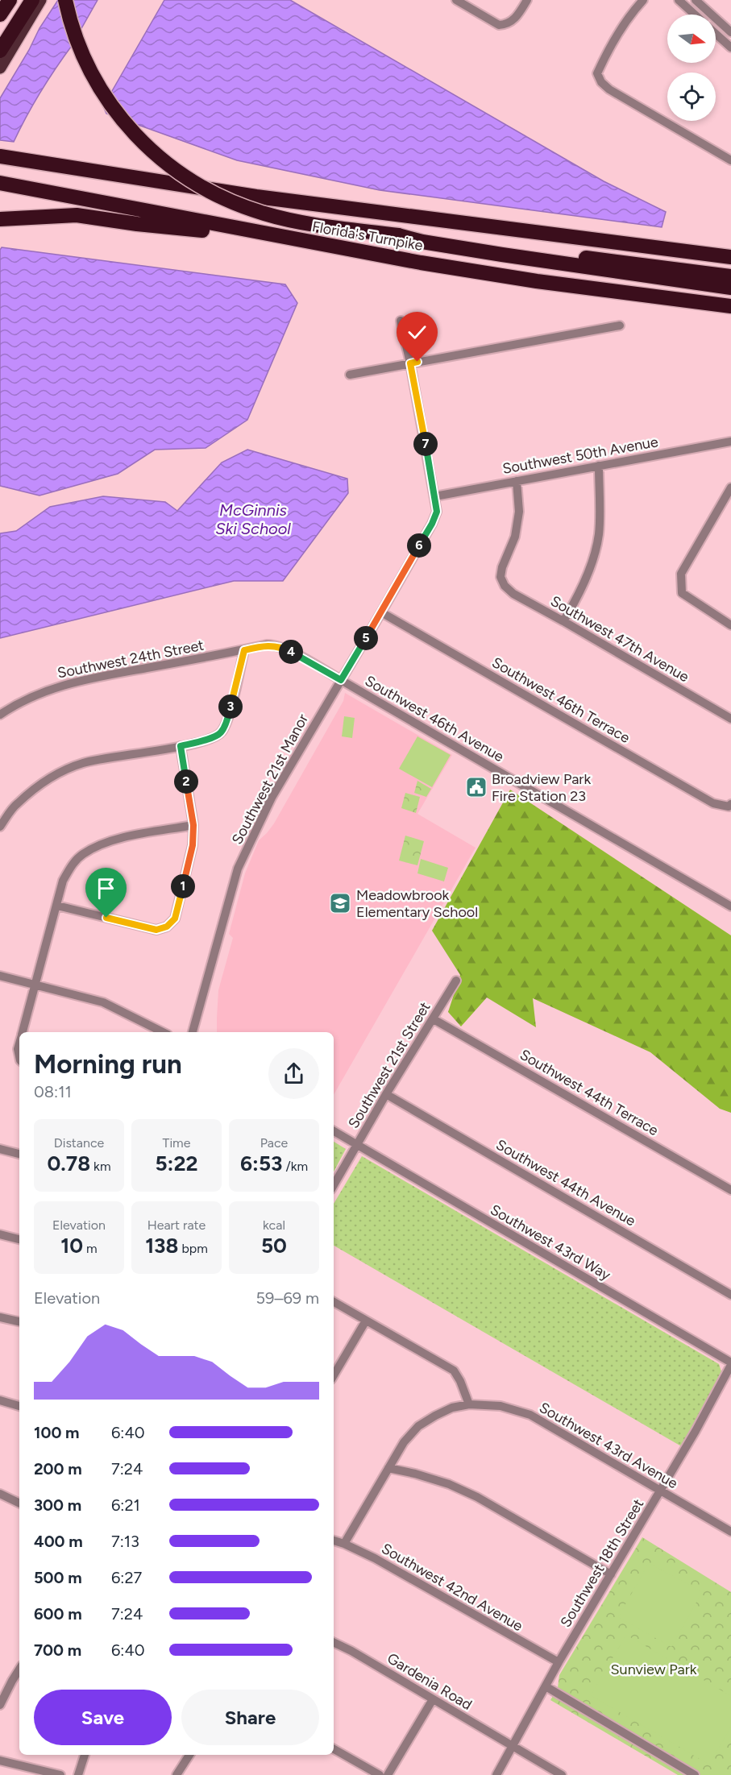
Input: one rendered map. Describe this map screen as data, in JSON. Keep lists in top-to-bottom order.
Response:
{
  "streets": {
    "highway": ["Florida's Turnpike"],
    "street": [
      "Southwest 50th Avenue",
      "Southwest 47th Avenue",
      "Southwest 24th Street",
      "Southwest 46th Terrace",
      "Southwest 46th Avenue",
      "Southwest 21st Manor",
      "Southwest 21st Street",
      "Southwest 44th Terrace",
      "Southwest 44th Avenue",
      "Southwest 43rd Way",
      "Southwest 43rd Avenue",
      "Southwest 18th Street",
      "Southwest 42nd Avenue",
      "Gardenia Road"
    ]
  },
  "crossings": [
    ["Southwest 50th Avenue", "Southwest 47th Avenue"],
    ["Southwest 24th Street", "Southwest 46th Avenue"],
    ["Southwest 46th Avenue", "Southwest 21st Manor"],
    ["Southwest 21st Street", "Southwest 44th Terrace"],
    ["Southwest 21st Street", "Southwest 44th Avenue"],
    ["Southwest 21st Street", "Southwest 43rd Way"],
    ["Southwest 43rd Way", "Southwest 18th Street"],
    ["Southwest 43rd Avenue", "Southwest 18th Street"],
    ["Southwest 43rd Avenue", "Southwest 42nd Avenue"],
    ["Southwest 18th Street", "Southwest 42nd Avenue"],
    ["Southwest 18th Street", "Gardenia Road"]
  ],
  "water": ["McGinnis Ski School"],
  "parks": ["Sunview Park"],
  "places": {
    "public building": ["Broadview Park Fire Station 23"],
    "school or university": ["Meadowbrook Elementary School"]
  },
  "north": "right",
  "page": {
    "pins": [
      "7",
      "6",
      "5",
      "4",
      "3",
      "2",
      "1"
    ],
    "heading": ["Morning run", "08:11"],
    "stats": [
      ["Distance", "0.78 km"],
      ["Time", "5:22"],
      ["Pace", "6:53 /km"],
      ["Elevation", "10 m"],
      ["Heart rate", "138 bpm"],
      ["kcal", "50"]
    ],
    "chart": ["Elevation", "59–69 m"],
    "list": [
      {
        "name": "100 m",
        "note": "6:40"
      },
      {
        "name": "200 m",
        "note": "7:24"
      },
      {
        "name": "300 m",
        "note": "6:21"
      },
      {
        "name": "400 m",
        "note": "7:13"
      },
      {
        "name": "500 m",
        "note": "6:27"
      },
      {
        "name": "600 m",
        "note": "7:24"
      },
      {
        "name": "700 m",
        "note": "6:40"
      }
    ],
    "buttons": ["Save", "Share"]
  }
}
